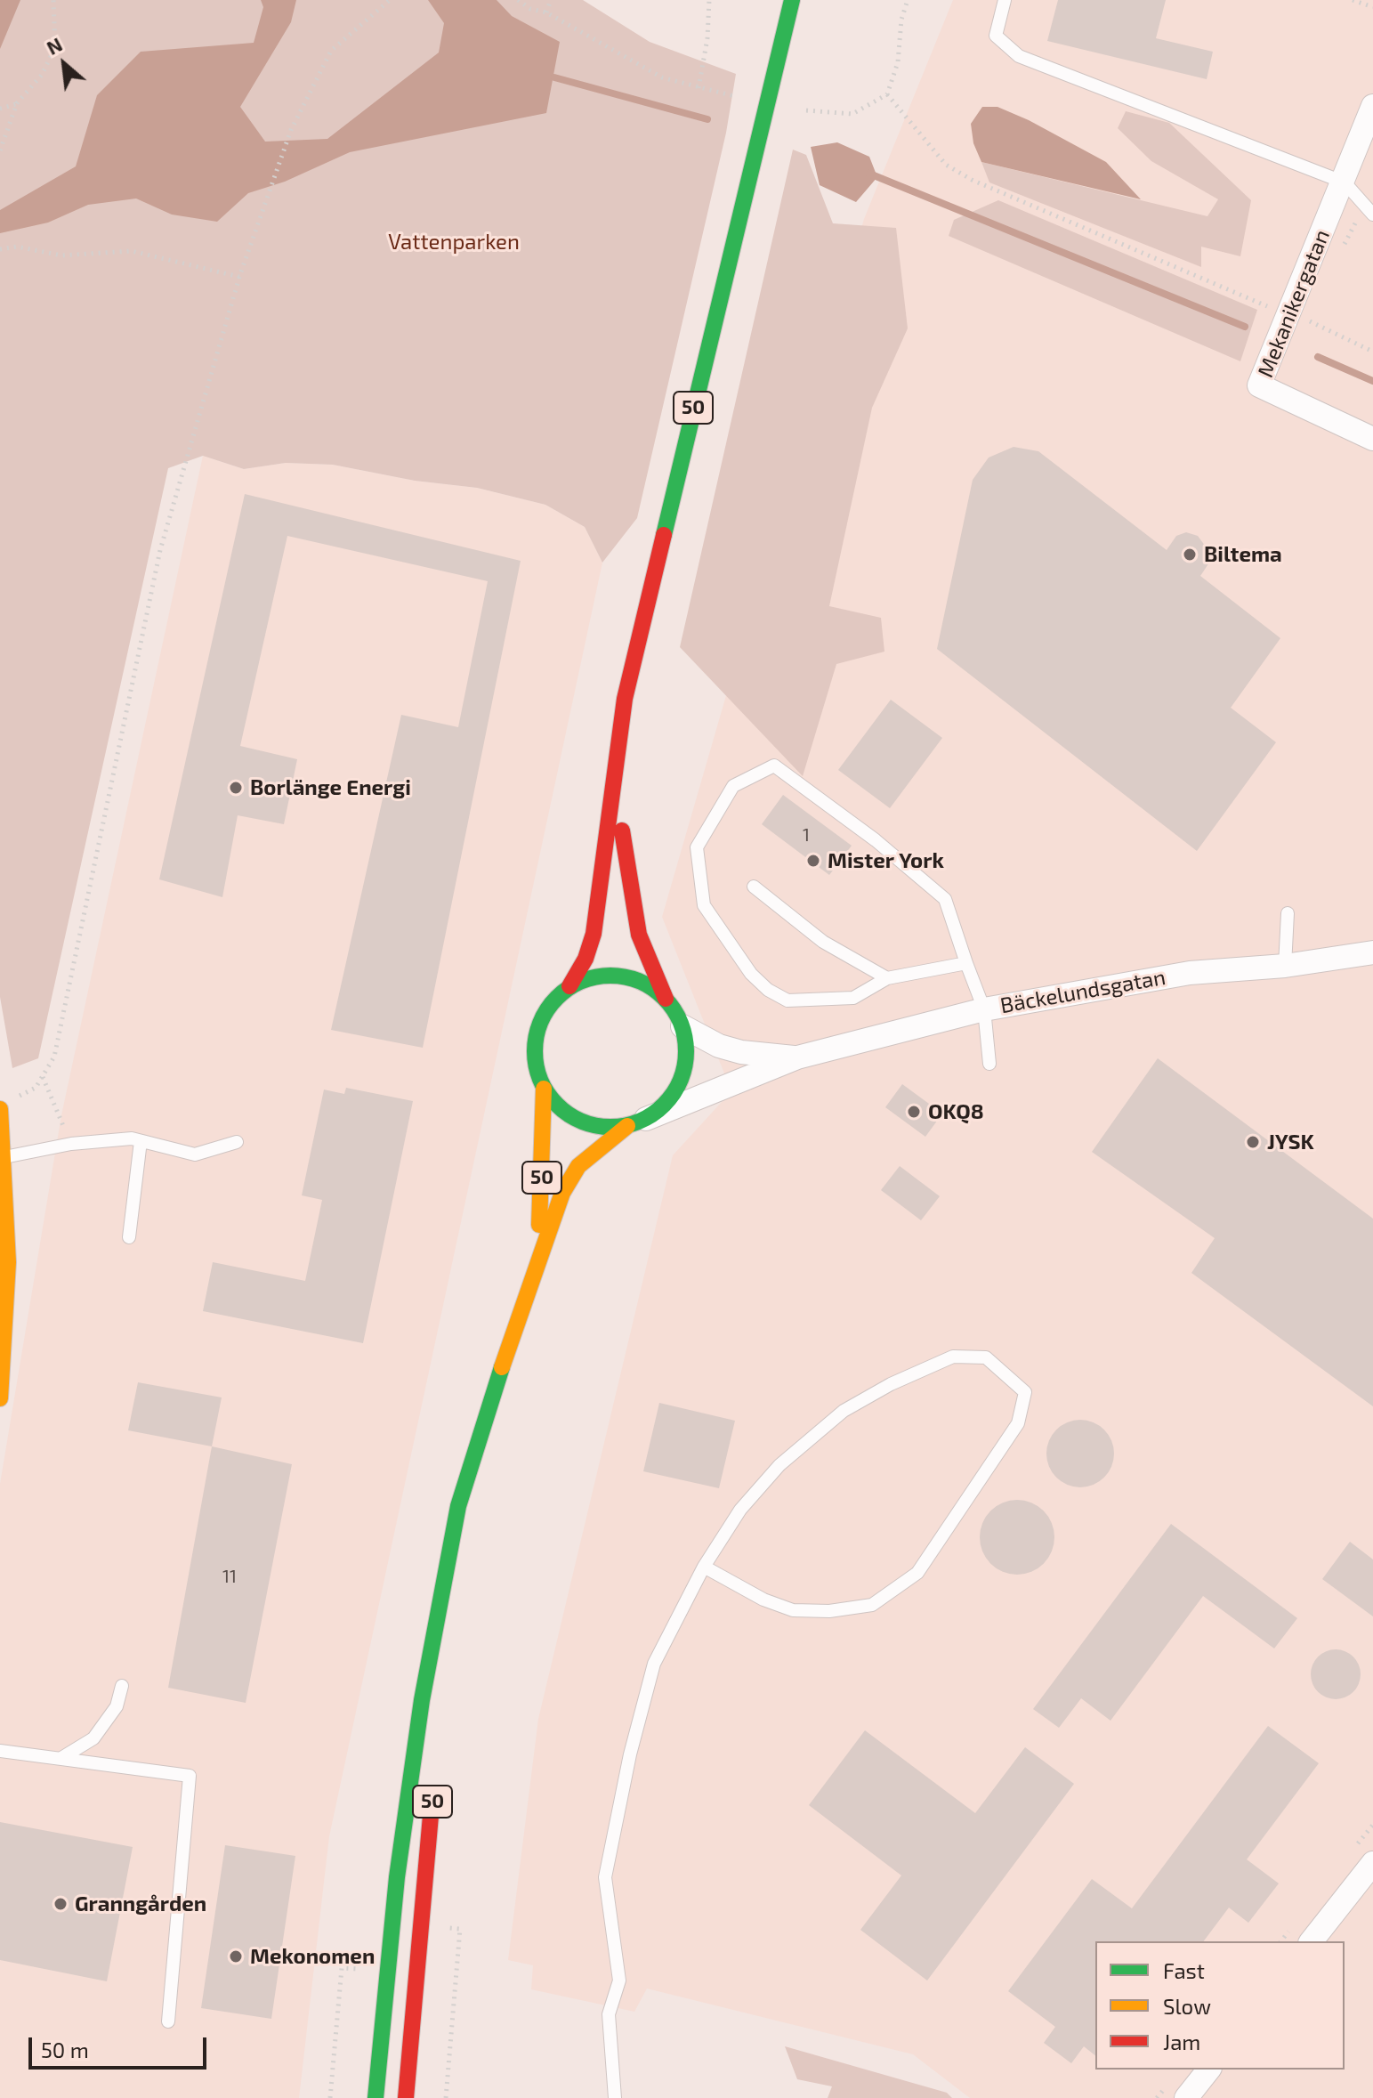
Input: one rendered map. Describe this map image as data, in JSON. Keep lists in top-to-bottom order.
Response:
{
  "streets": {
    "main road": ["50"],
    "street": ["Mekanikergatan", "Bäckelundsgatan"]
  },
  "crossings": [
    ["50", "Bäckelundsgatan"]
  ],
  "parks": ["Vattenparken"],
  "places": [
    "Biltema",
    "Borlänge Energi",
    "Mister York",
    "OKQ8",
    "JYSK",
    "Granngården",
    "Mekonomen"
  ],
  "house_numbers": ["1", "11"],
  "legend": ["Fast", "Slow", "Jam"],
  "scale_bar": "50 m",
  "north": "top left"
}
